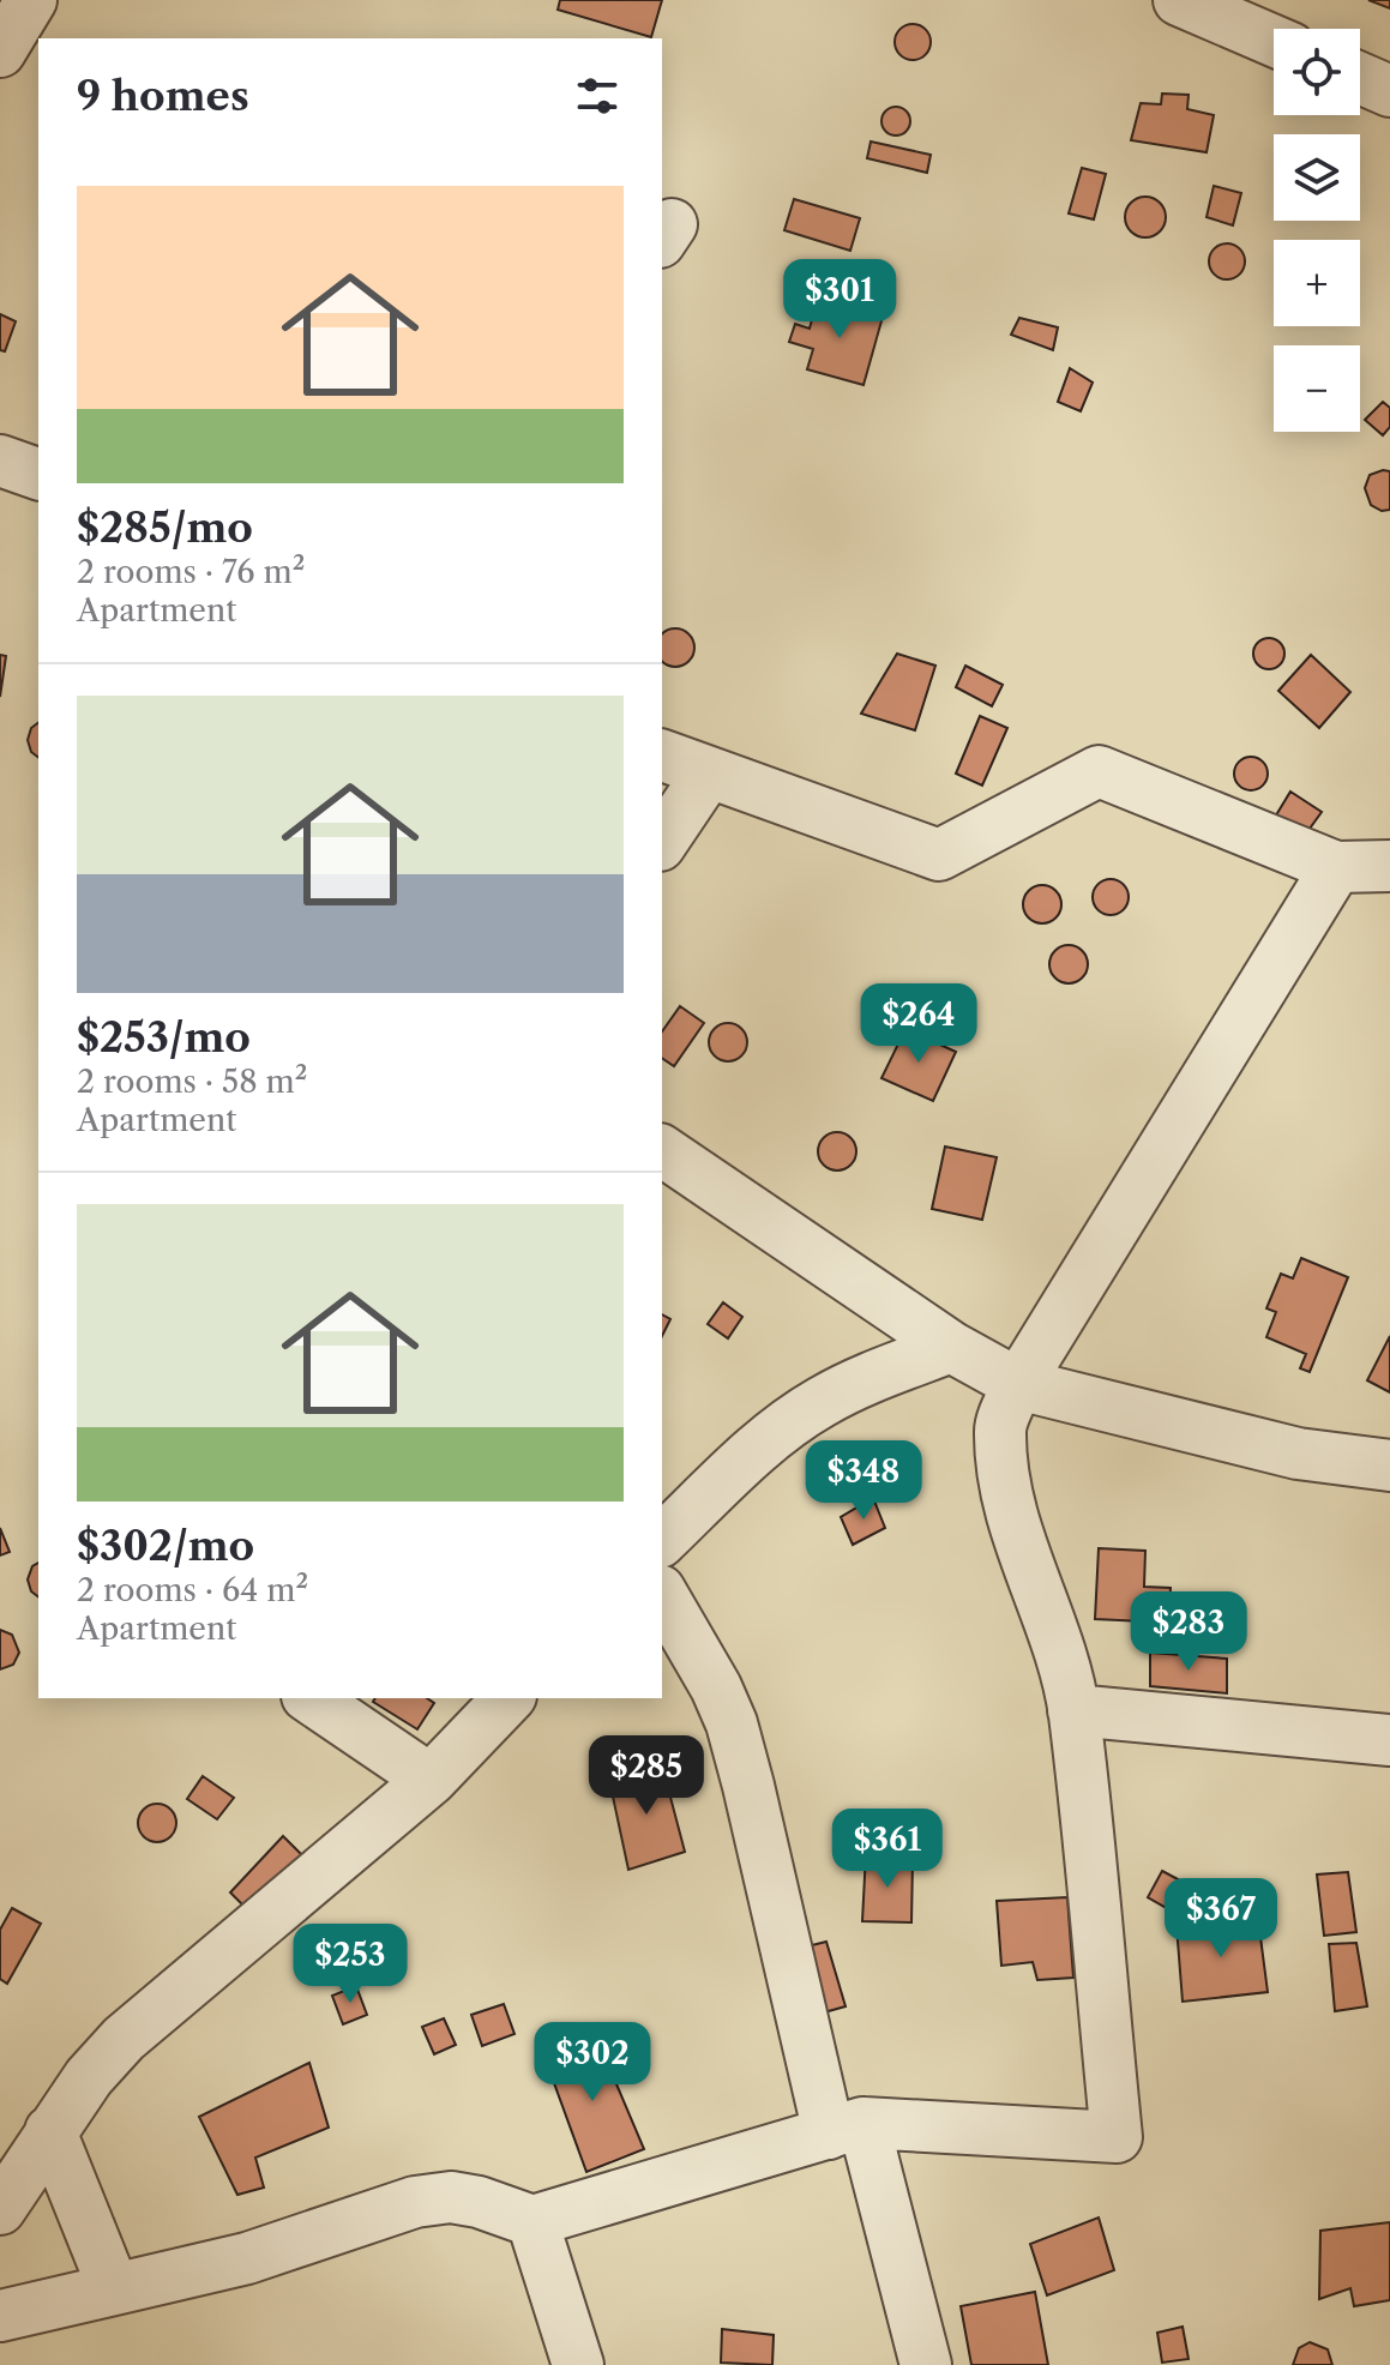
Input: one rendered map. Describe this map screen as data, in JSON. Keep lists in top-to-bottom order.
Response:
{
  "page": {
    "map_buttons": ["+", "−"],
    "heading": "9 homes",
    "list": [
      {
        "name": "$285/mo",
        "note": "2 rooms · 76 m² · Apartment"
      },
      {
        "name": "$253/mo",
        "note": "2 rooms · 58 m² · Apartment"
      },
      {
        "name": "$302/mo",
        "note": "2 rooms · 64 m² · Apartment"
      }
    ],
    "price": [
      "$301",
      "$264",
      "$348",
      "$283",
      "$285",
      "$361",
      "$367",
      "$253",
      "$302"
    ]
  }
}
